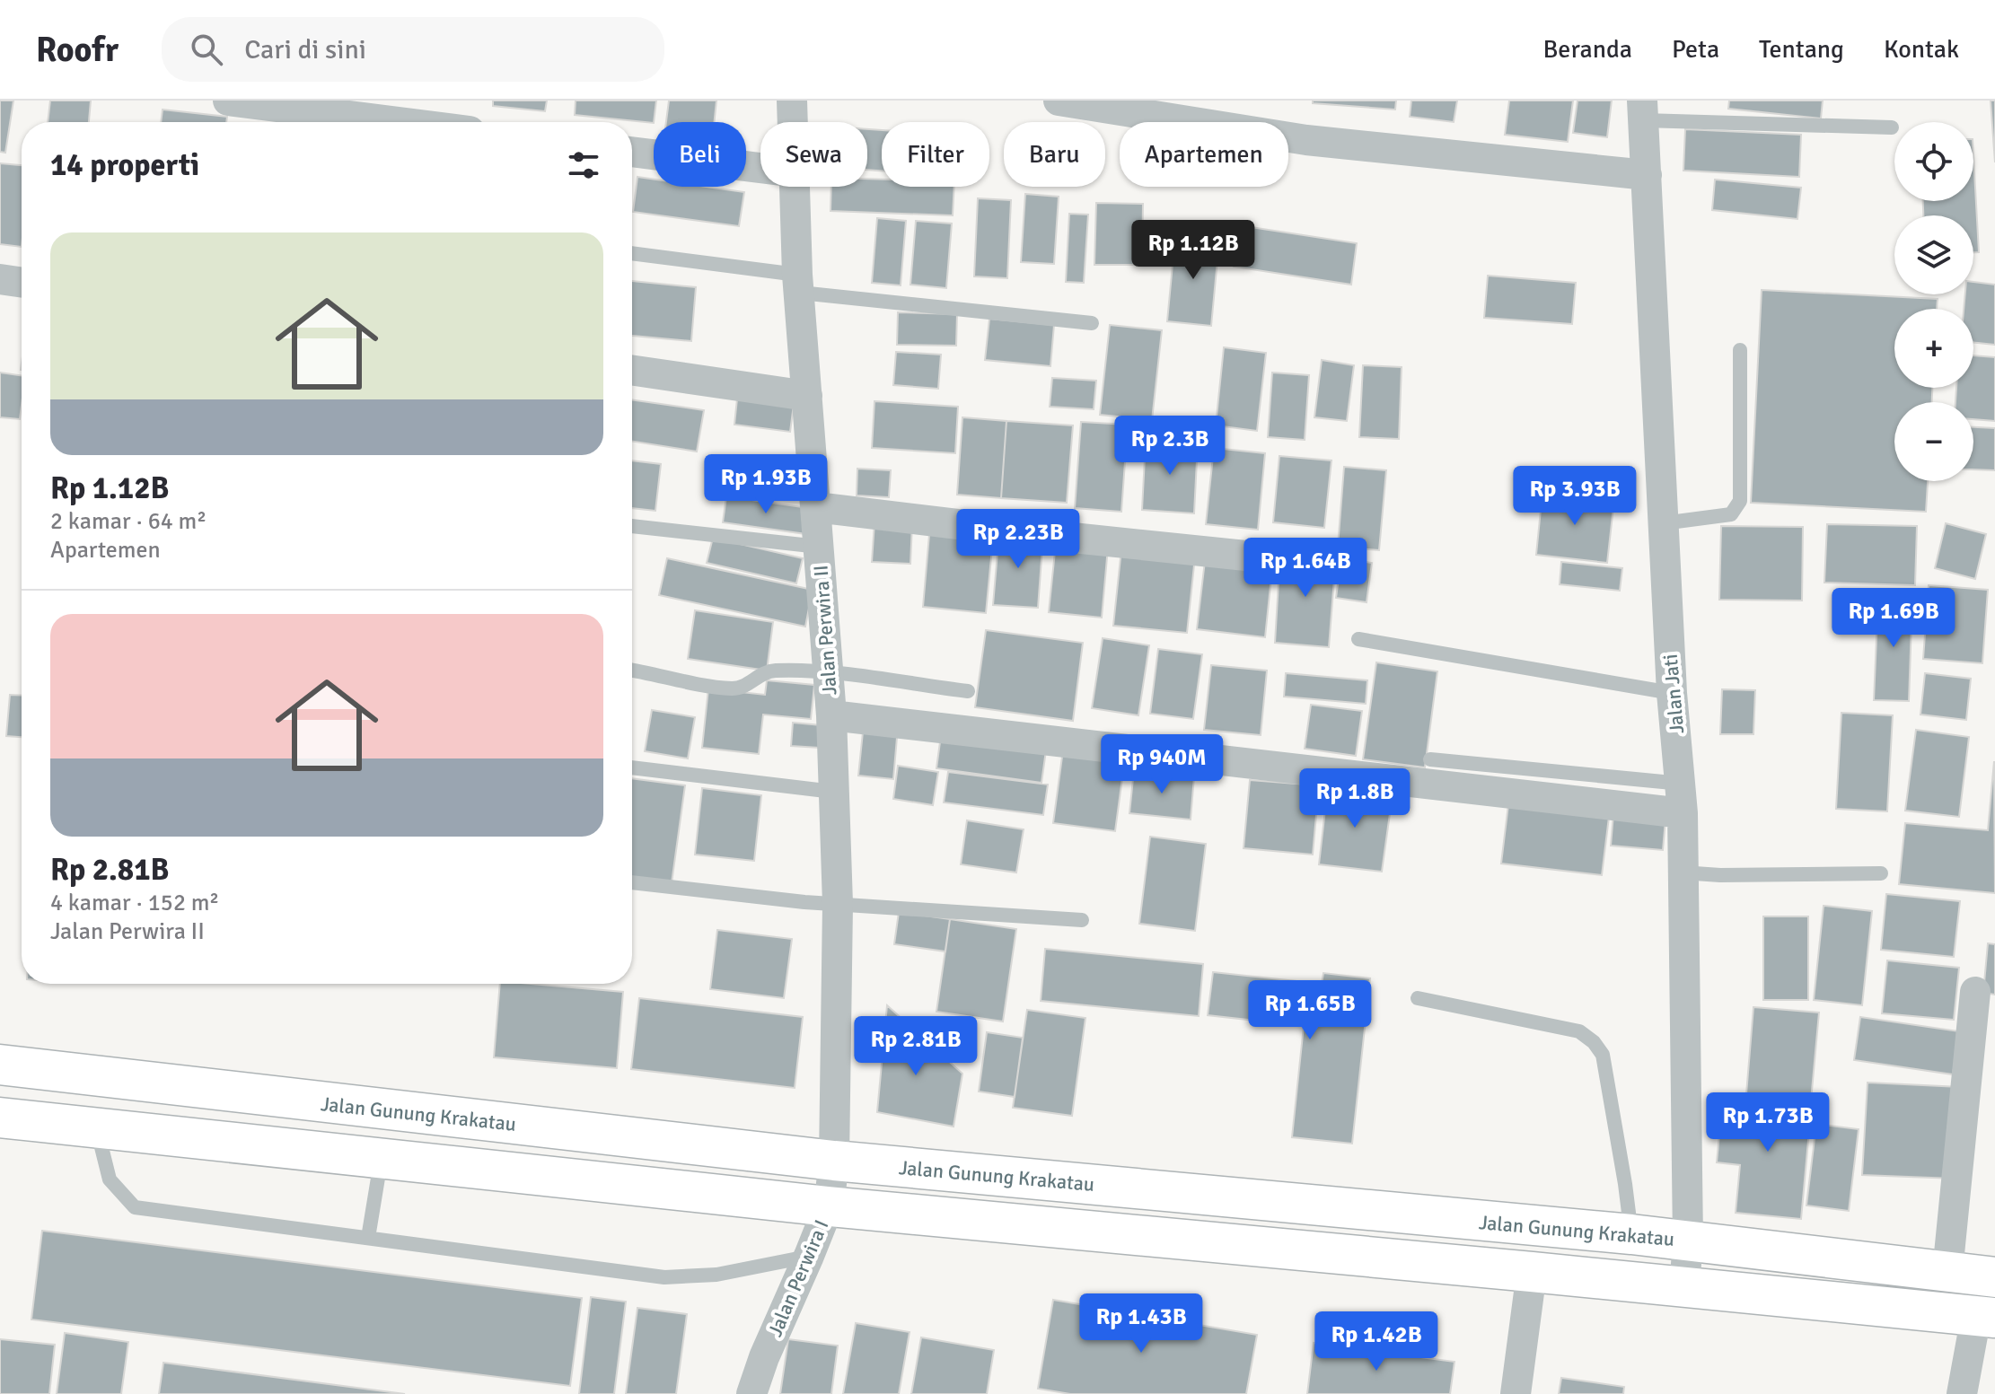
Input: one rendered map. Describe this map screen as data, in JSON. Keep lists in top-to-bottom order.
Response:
{
  "streets": {
    "highway": ["Jalan Gunung Krakatau"],
    "street": ["Jalan Perwira II", "Jalan Jati", "Jalan Perwira I"]
  },
  "crossings": [
    ["Jalan Perwira II", "Jalan Gunung Krakatau"],
    ["Jalan Perwira II", "Jalan Perwira I"],
    ["Jalan Jati", "Jalan Gunung Krakatau"],
    ["Jalan Gunung Krakatau", "Jalan Perwira I"]
  ],
  "page": {
    "header": "Roofr",
    "search": "Cari di sini",
    "nav": [
      "Beranda",
      "Peta",
      "Tentang",
      "Kontak"
    ],
    "map_buttons": ["+", "−"],
    "chip": [
      "Beli",
      "Sewa",
      "Filter",
      "Baru",
      "Apartemen"
    ],
    "heading": "14 properti",
    "list": [
      {
        "name": "Rp 1.12B",
        "note": "2 kamar · 64 m² · Apartemen"
      },
      {
        "name": "Rp 2.81B",
        "note": "4 kamar · 152 m² · Jalan Perwira II"
      }
    ],
    "price": [
      "Rp 1.12B",
      "Rp 2.3B",
      "Rp 1.93B",
      "Rp 3.93B",
      "Rp 2.23B",
      "Rp 1.64B",
      "Rp 1.69B",
      "Rp 940M",
      "Rp 1.8B",
      "Rp 1.65B",
      "Rp 2.81B",
      "Rp 1.73B",
      "Rp 1.43B",
      "Rp 1.42B"
    ]
  }
}
